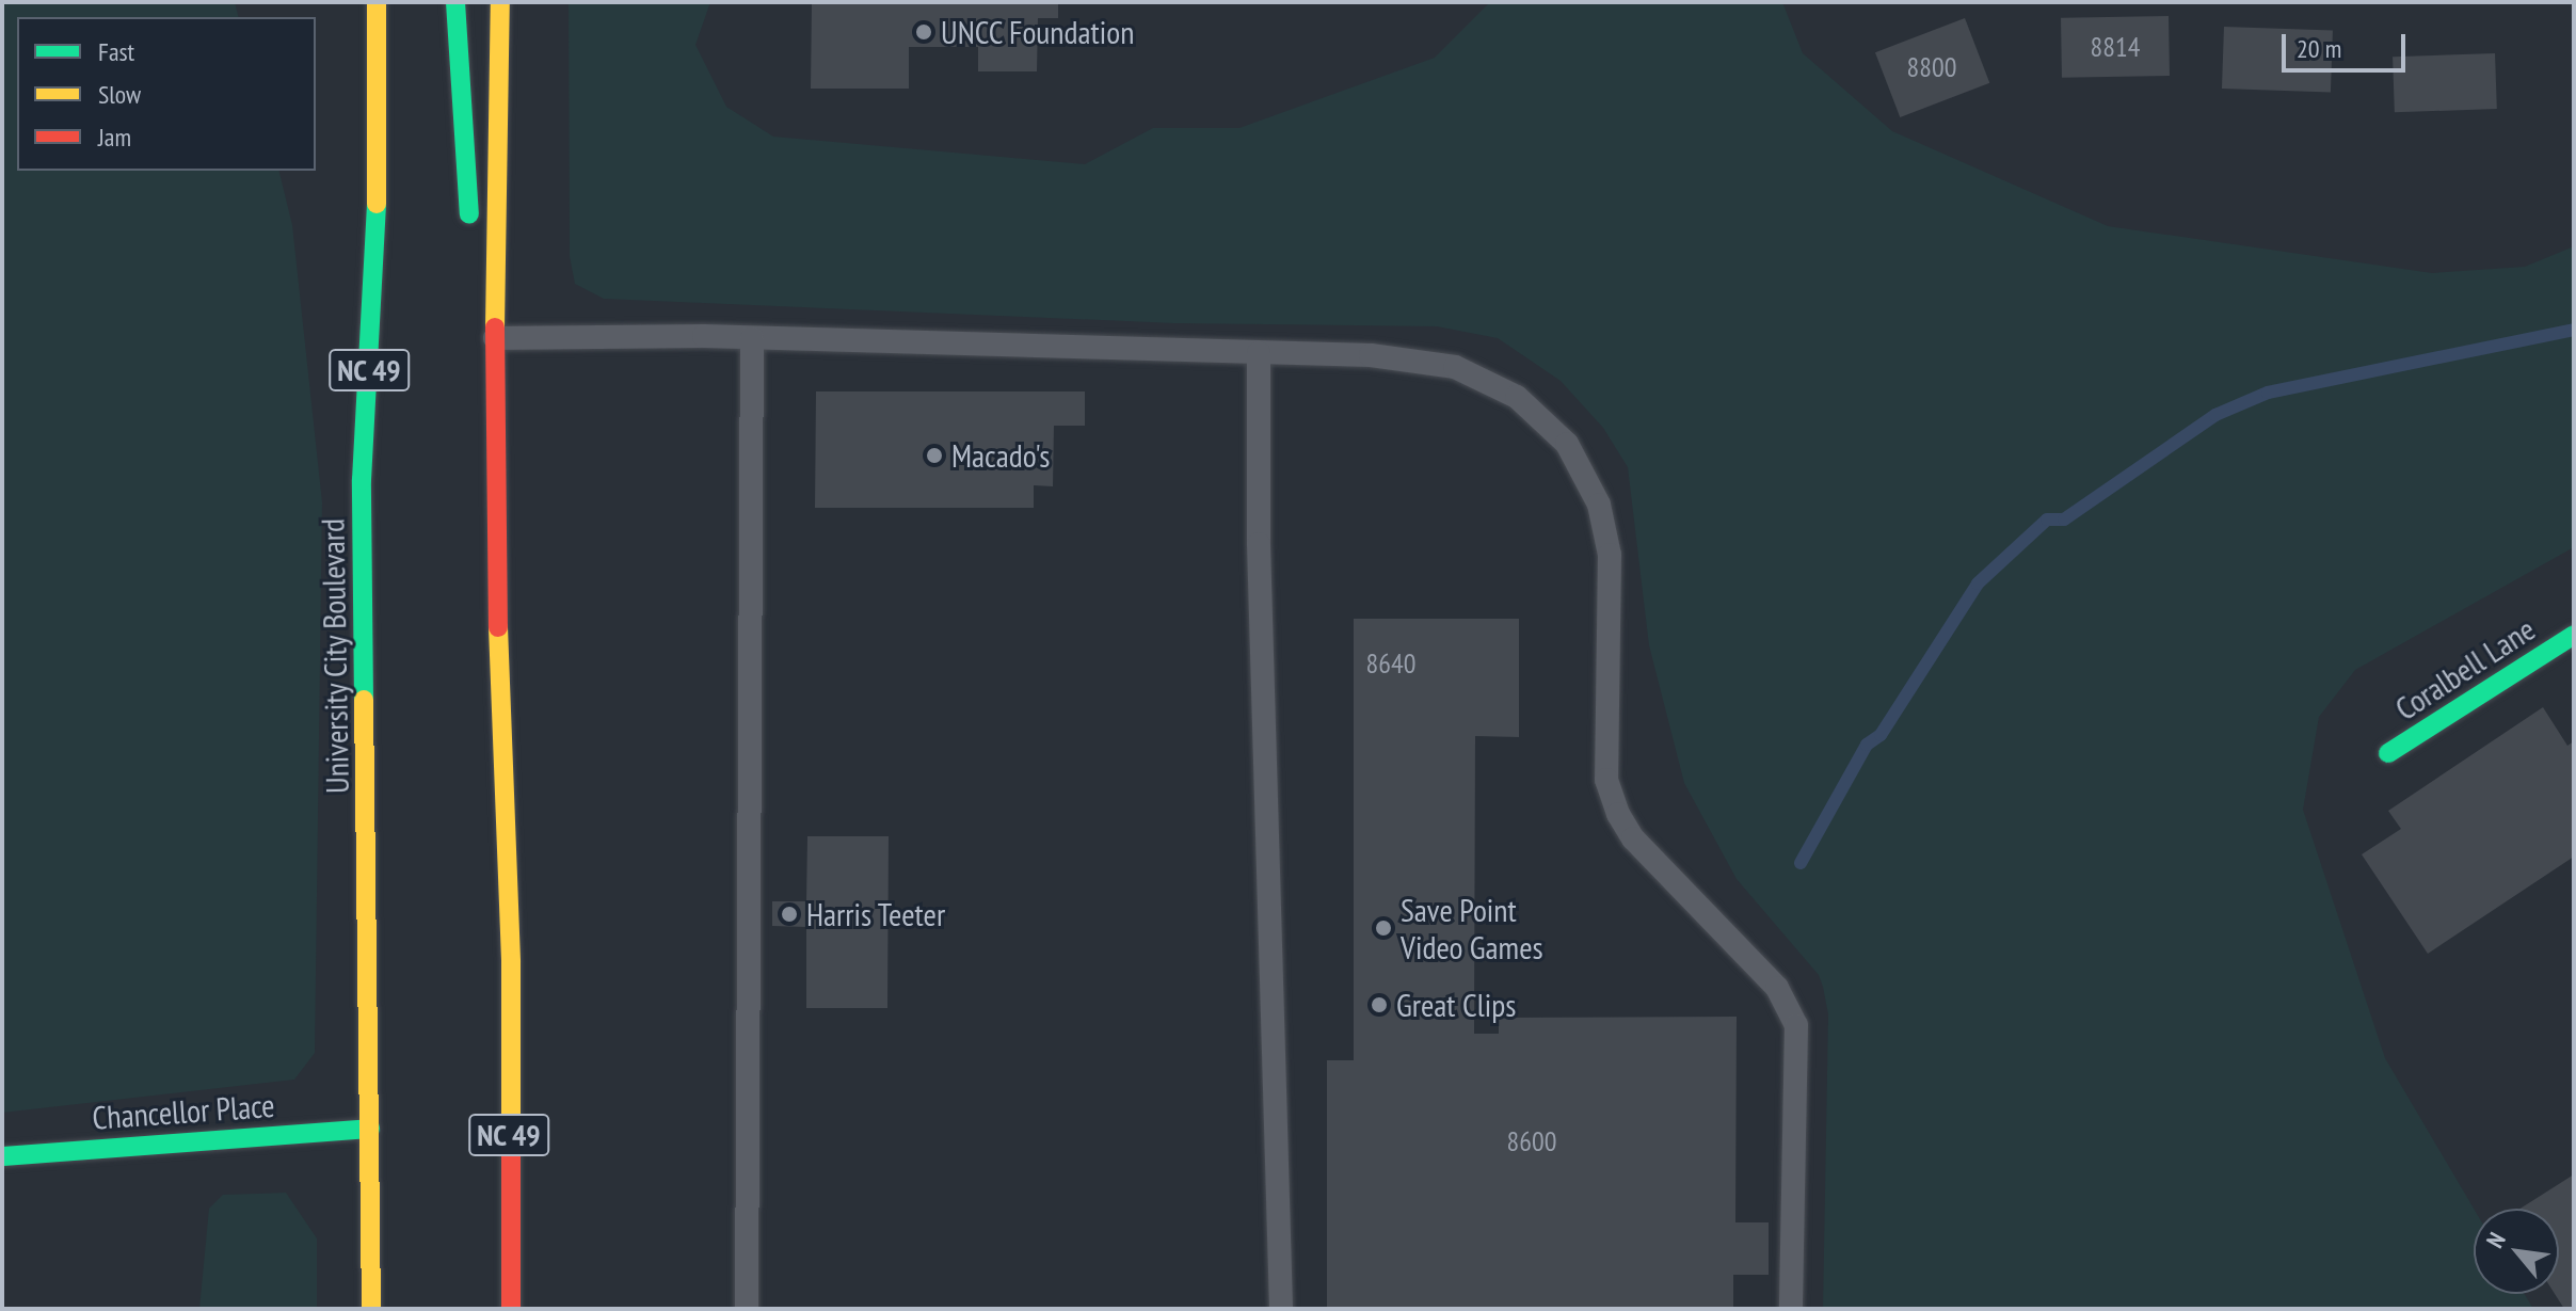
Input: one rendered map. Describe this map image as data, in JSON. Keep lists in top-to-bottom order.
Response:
{
  "streets": {
    "main road": [
      "NC 49",
      "University City Boulevard",
      "Coralbell Lane",
      "Chancellor Place"
    ]
  },
  "crossings": [
    ["University City Boulevard", "Chancellor Place"]
  ],
  "places": [
    "UNCC Foundation",
    "Macado's",
    "Harris Teeter",
    "Save Point Video Games",
    "Great Clips"
  ],
  "house_numbers": [
    "8814",
    "8800",
    "8640",
    "8600"
  ],
  "legend": ["Fast", "Slow", "Jam"],
  "scale_bar": "20 m",
  "north": "top left"
}
